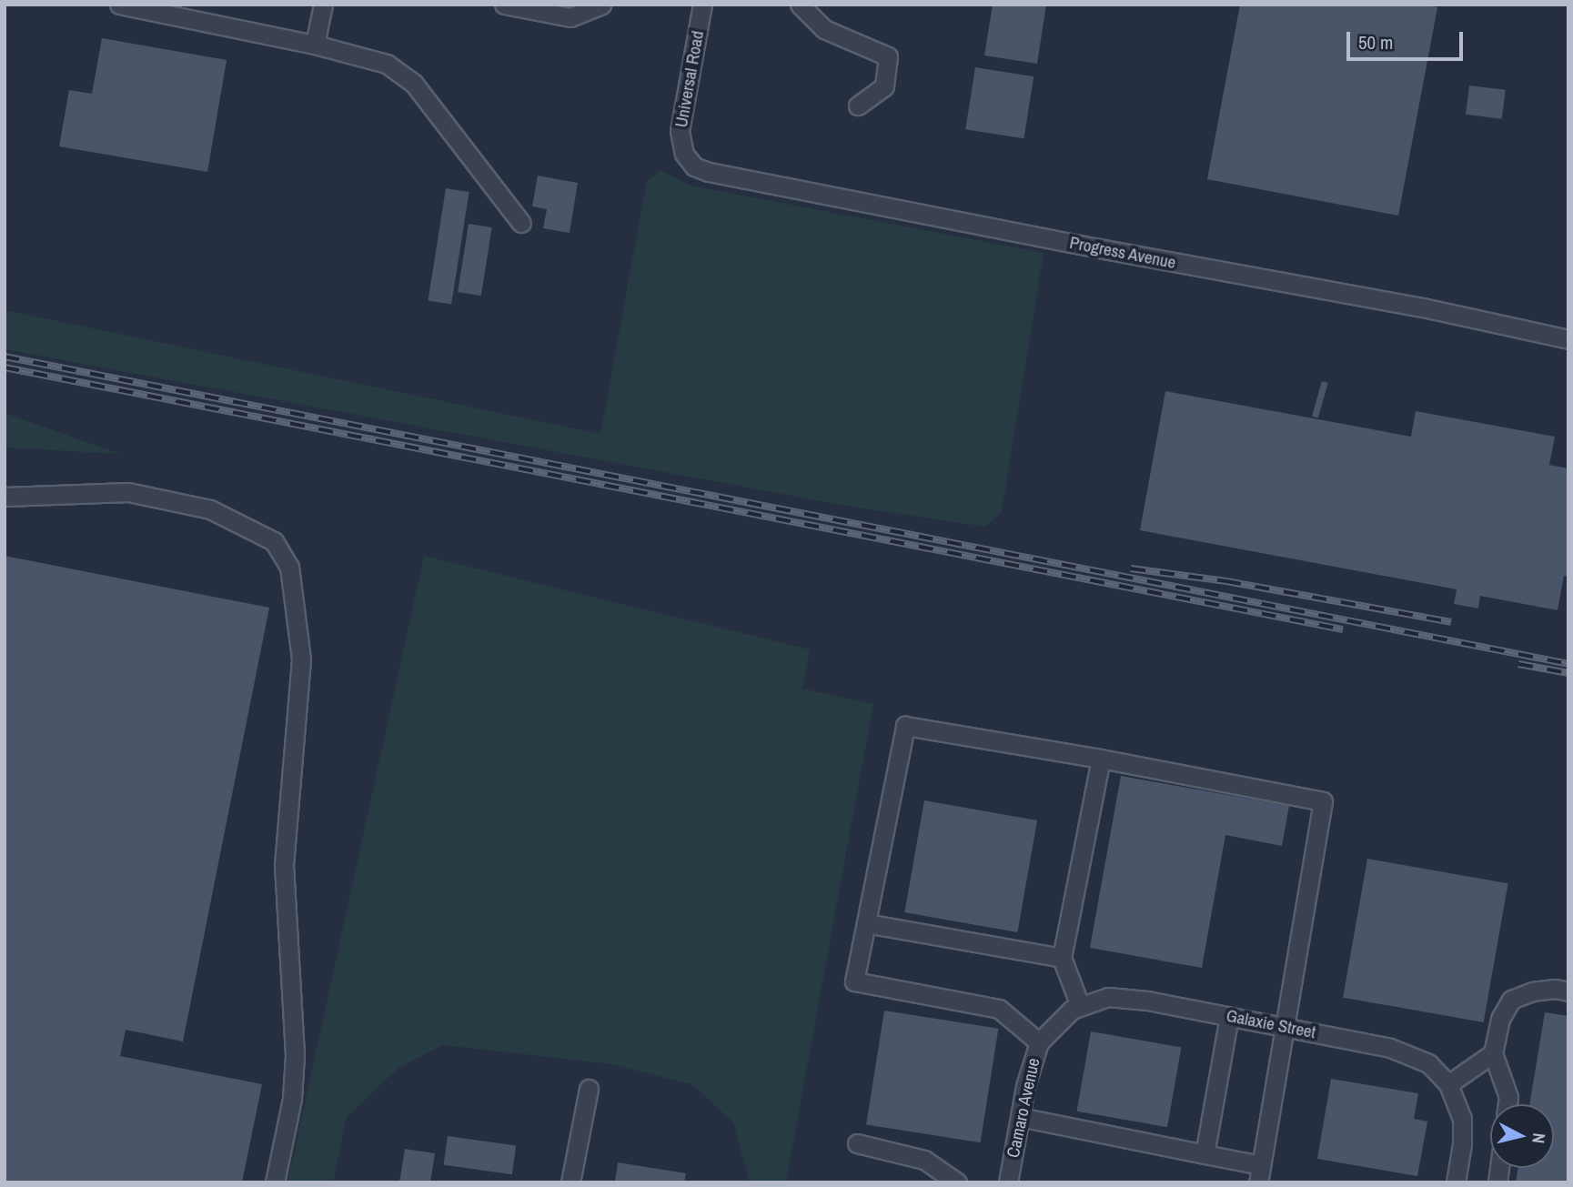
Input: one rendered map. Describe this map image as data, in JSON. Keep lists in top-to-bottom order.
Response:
{
  "streets": {
    "street": [
      "Universal Road",
      "Progress Avenue",
      "Galaxie Street",
      "Camaro Avenue"
    ]
  },
  "crossings": [
    ["Universal Road", "Progress Avenue"],
    ["Galaxie Street", "Camaro Avenue"]
  ],
  "scale_bar": "50 m",
  "north": "right"
}
